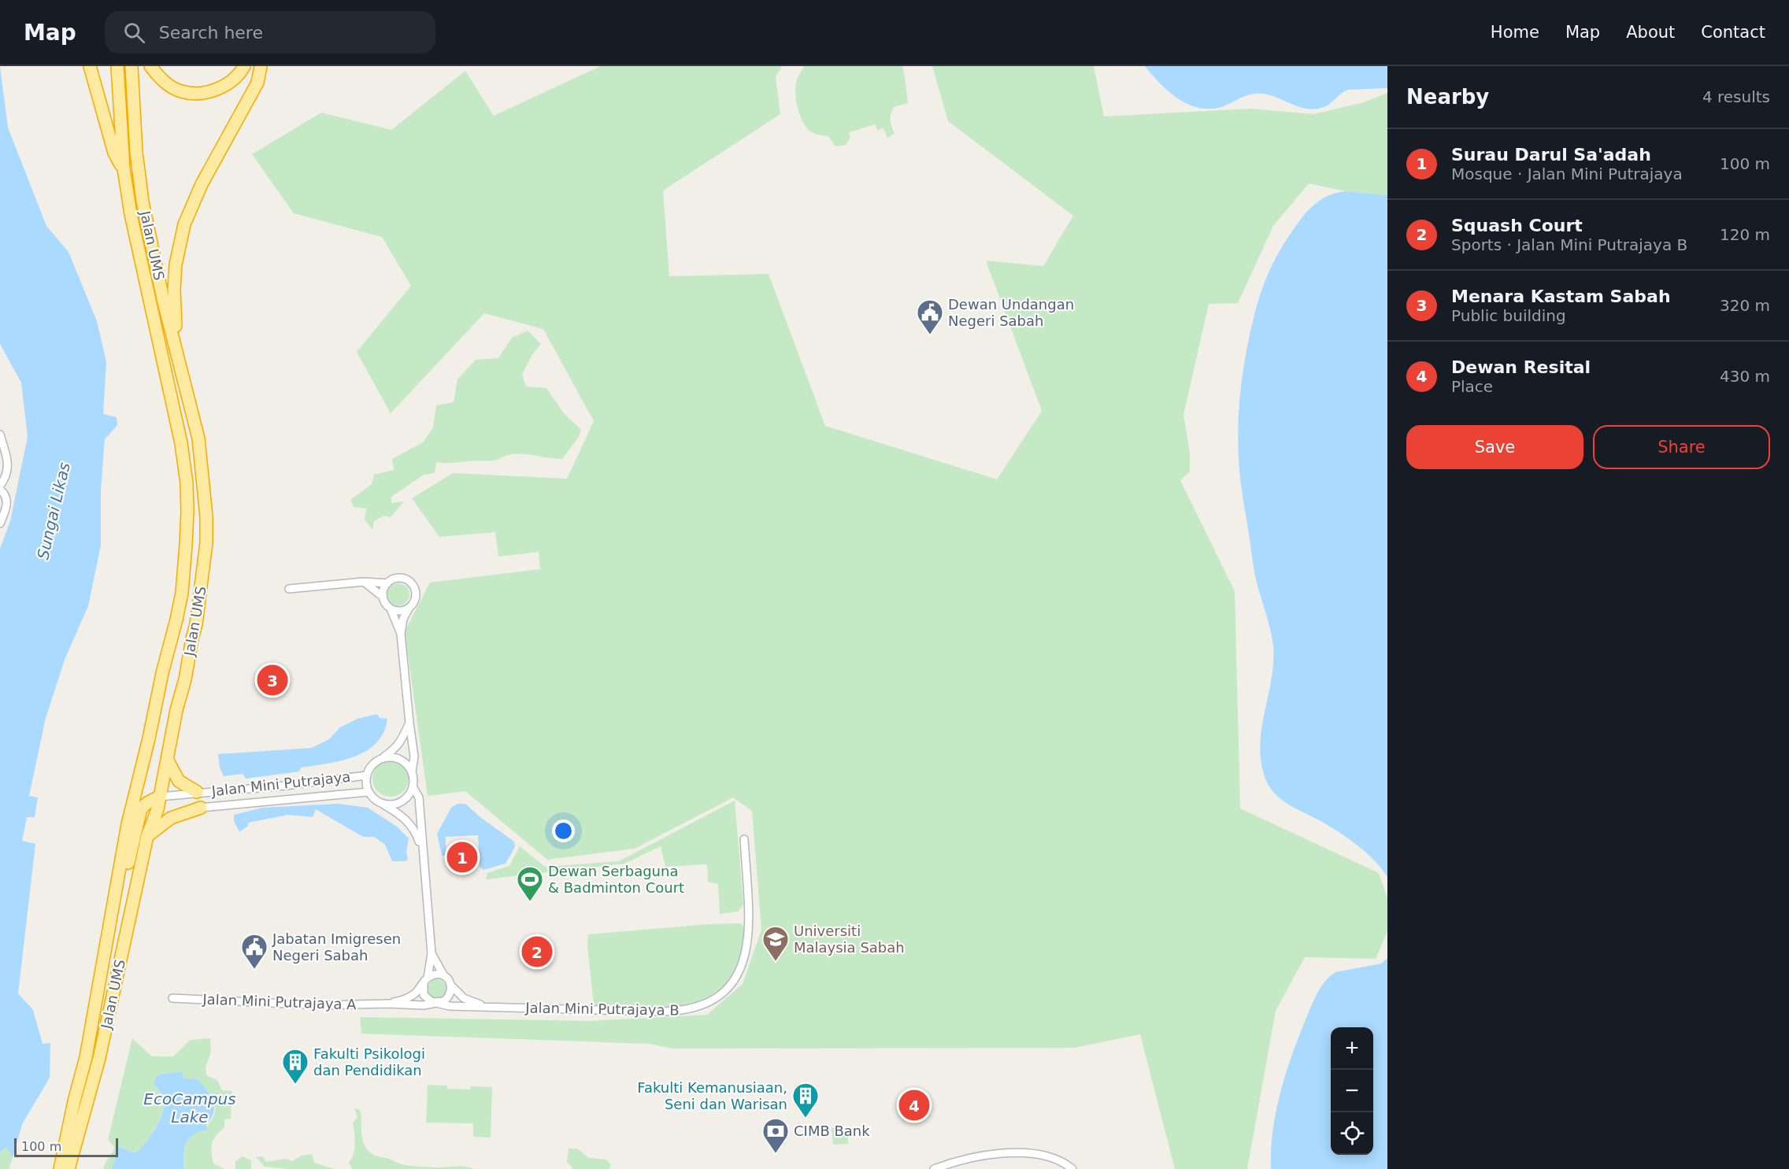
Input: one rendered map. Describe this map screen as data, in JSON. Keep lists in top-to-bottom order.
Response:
{
  "streets": {
    "highway": ["Jalan UMS"],
    "street": ["Jalan Mini Putrajaya", "Jalan Mini Putrajaya A", "Jalan Mini Putrajaya B"]
  },
  "crossings": [
    ["Jalan UMS", "Jalan Mini Putrajaya"],
    ["Jalan Mini Putrajaya A", "Jalan Mini Putrajaya B"]
  ],
  "water": ["Sungai Likas", "EcoCampus Lake"],
  "places": {
    "public building": ["Dewan Undangan Negeri Sabah", "Jabatan Imigresen Negeri Sabah"],
    "sports": ["Dewan Serbaguna & Badminton Court"],
    "school or university": ["Universiti Malaysia Sabah"],
    "building": ["Fakulti Psikologi dan Pendidikan", "Fakulti Kemanusiaan, Seni dan Warisan"],
    "bank": ["CIMB Bank"]
  },
  "scale_bar": "100 m",
  "page": {
    "header": "Map",
    "search": "Search here",
    "nav": [
      "Home",
      "Map",
      "About",
      "Contact"
    ],
    "heading": ["Nearby", "4 results"],
    "list": [
      {
        "mark": "1",
        "name": "Surau Darul Sa'adah",
        "note": "Mosque · Jalan Mini Putrajaya",
        "value": "100 m"
      },
      {
        "mark": "2",
        "name": "Squash Court",
        "note": "Sports · Jalan Mini Putrajaya B",
        "value": "120 m"
      },
      {
        "mark": "3",
        "name": "Menara Kastam Sabah",
        "note": "Public building",
        "value": "320 m"
      },
      {
        "mark": "4",
        "name": "Dewan Resital",
        "note": "Place",
        "value": "430 m"
      }
    ],
    "buttons": ["Save", "Share"],
    "pins": [
      "3",
      "1",
      "2",
      "4"
    ],
    "map_buttons": ["+", "−"],
    "scale": "100 m"
  }
}
